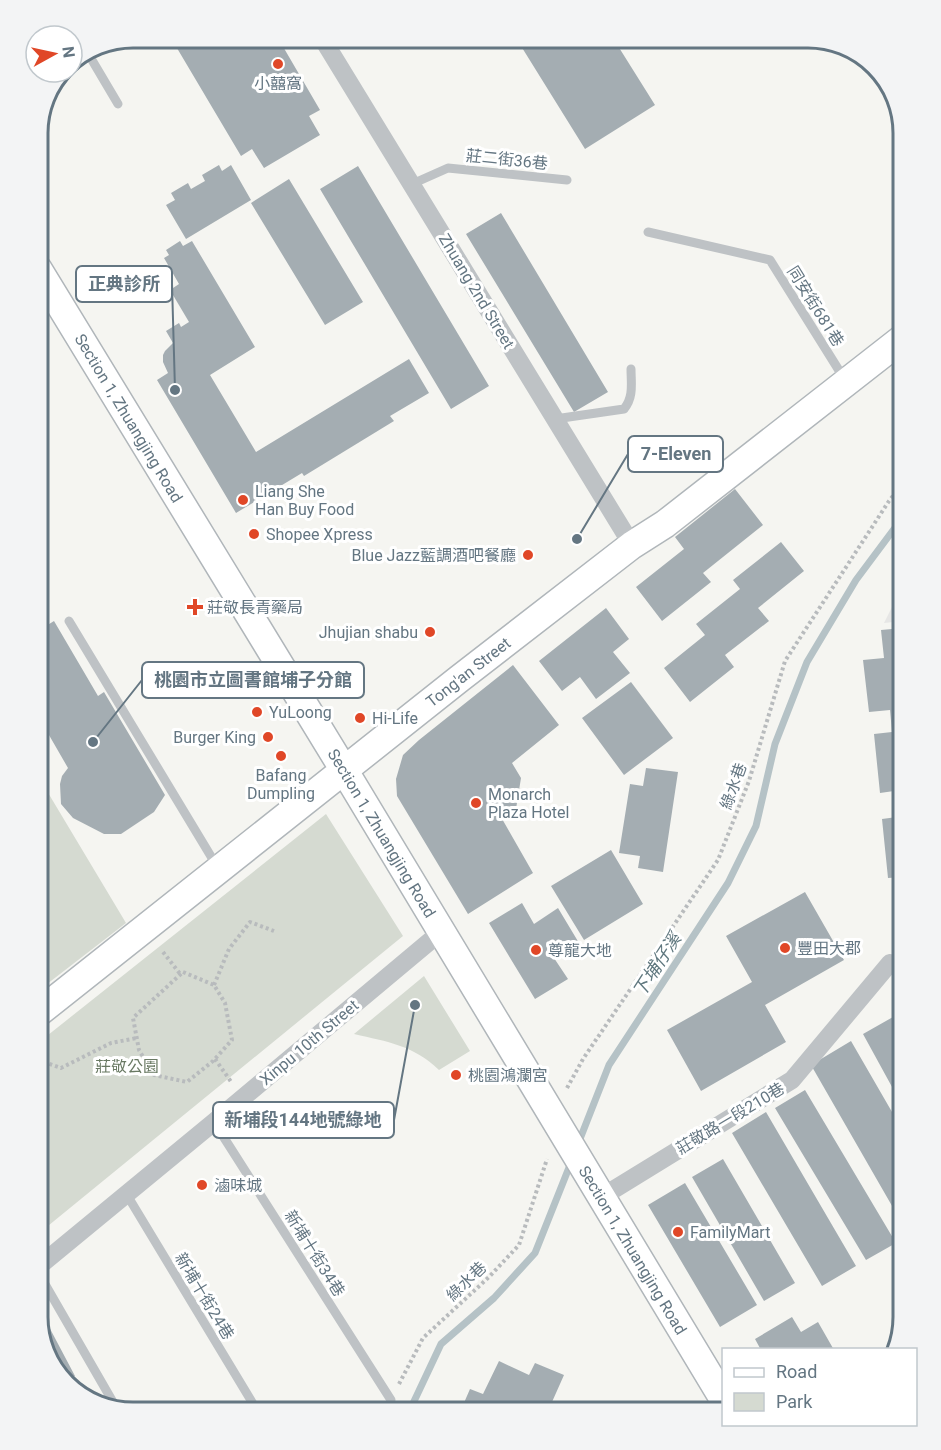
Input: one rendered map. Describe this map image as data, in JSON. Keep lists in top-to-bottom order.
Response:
{
  "streets": {
    "street": [
      "Zhuang 2nd Street",
      "Section 1, Zhuangjing Road",
      "Tong'an Street",
      "Xinpu 10th Street",
      "莊敬路一段210巷"
    ],
    "lane": [
      "莊二街36巷",
      "同安街681巷",
      "新埔十街34巷",
      "新埔十街24巷"
    ],
    "path": ["綠水巷"]
  },
  "crossings": [
    ["莊二街36巷", "Zhuang 2nd Street"],
    ["Zhuang 2nd Street", "Tong'an Street"],
    ["同安街681巷", "Tong'an Street"],
    ["Section 1, Zhuangjing Road", "Tong'an Street"],
    ["Section 1, Zhuangjing Road", "綠水巷"],
    ["Section 1, Zhuangjing Road", "Xinpu 10th Street"],
    ["Section 1, Zhuangjing Road", "莊敬路一段210巷"],
    ["綠水巷", "新埔十街34巷"],
    ["Xinpu 10th Street", "新埔十街34巷"],
    ["Xinpu 10th Street", "新埔十街24巷"]
  ],
  "water": ["下埔仔溪"],
  "parks": ["莊敬公園"],
  "places": {
    "other": [
      "小囍窩",
      "正典診所",
      "Liang She Han Buy Food",
      "Shopee Xpress",
      "7-Eleven",
      "Blue Jazz藍調酒吧餐廳",
      "Jhujian shabu",
      "YuLoong",
      "Hi-Life",
      "Burger King",
      "桃園市立圖書館埔子分館",
      "Bafang Dumpling",
      "Monarch Plaza Hotel",
      "豐田大郡",
      "尊龍大地",
      "新埔段144地號綠地",
      "桃園鴻瀾宮",
      "滷味城",
      "FamilyMart"
    ],
    "health": ["莊敬長青藥局"]
  },
  "legend": ["Road", "Park"],
  "north": "right"
}
